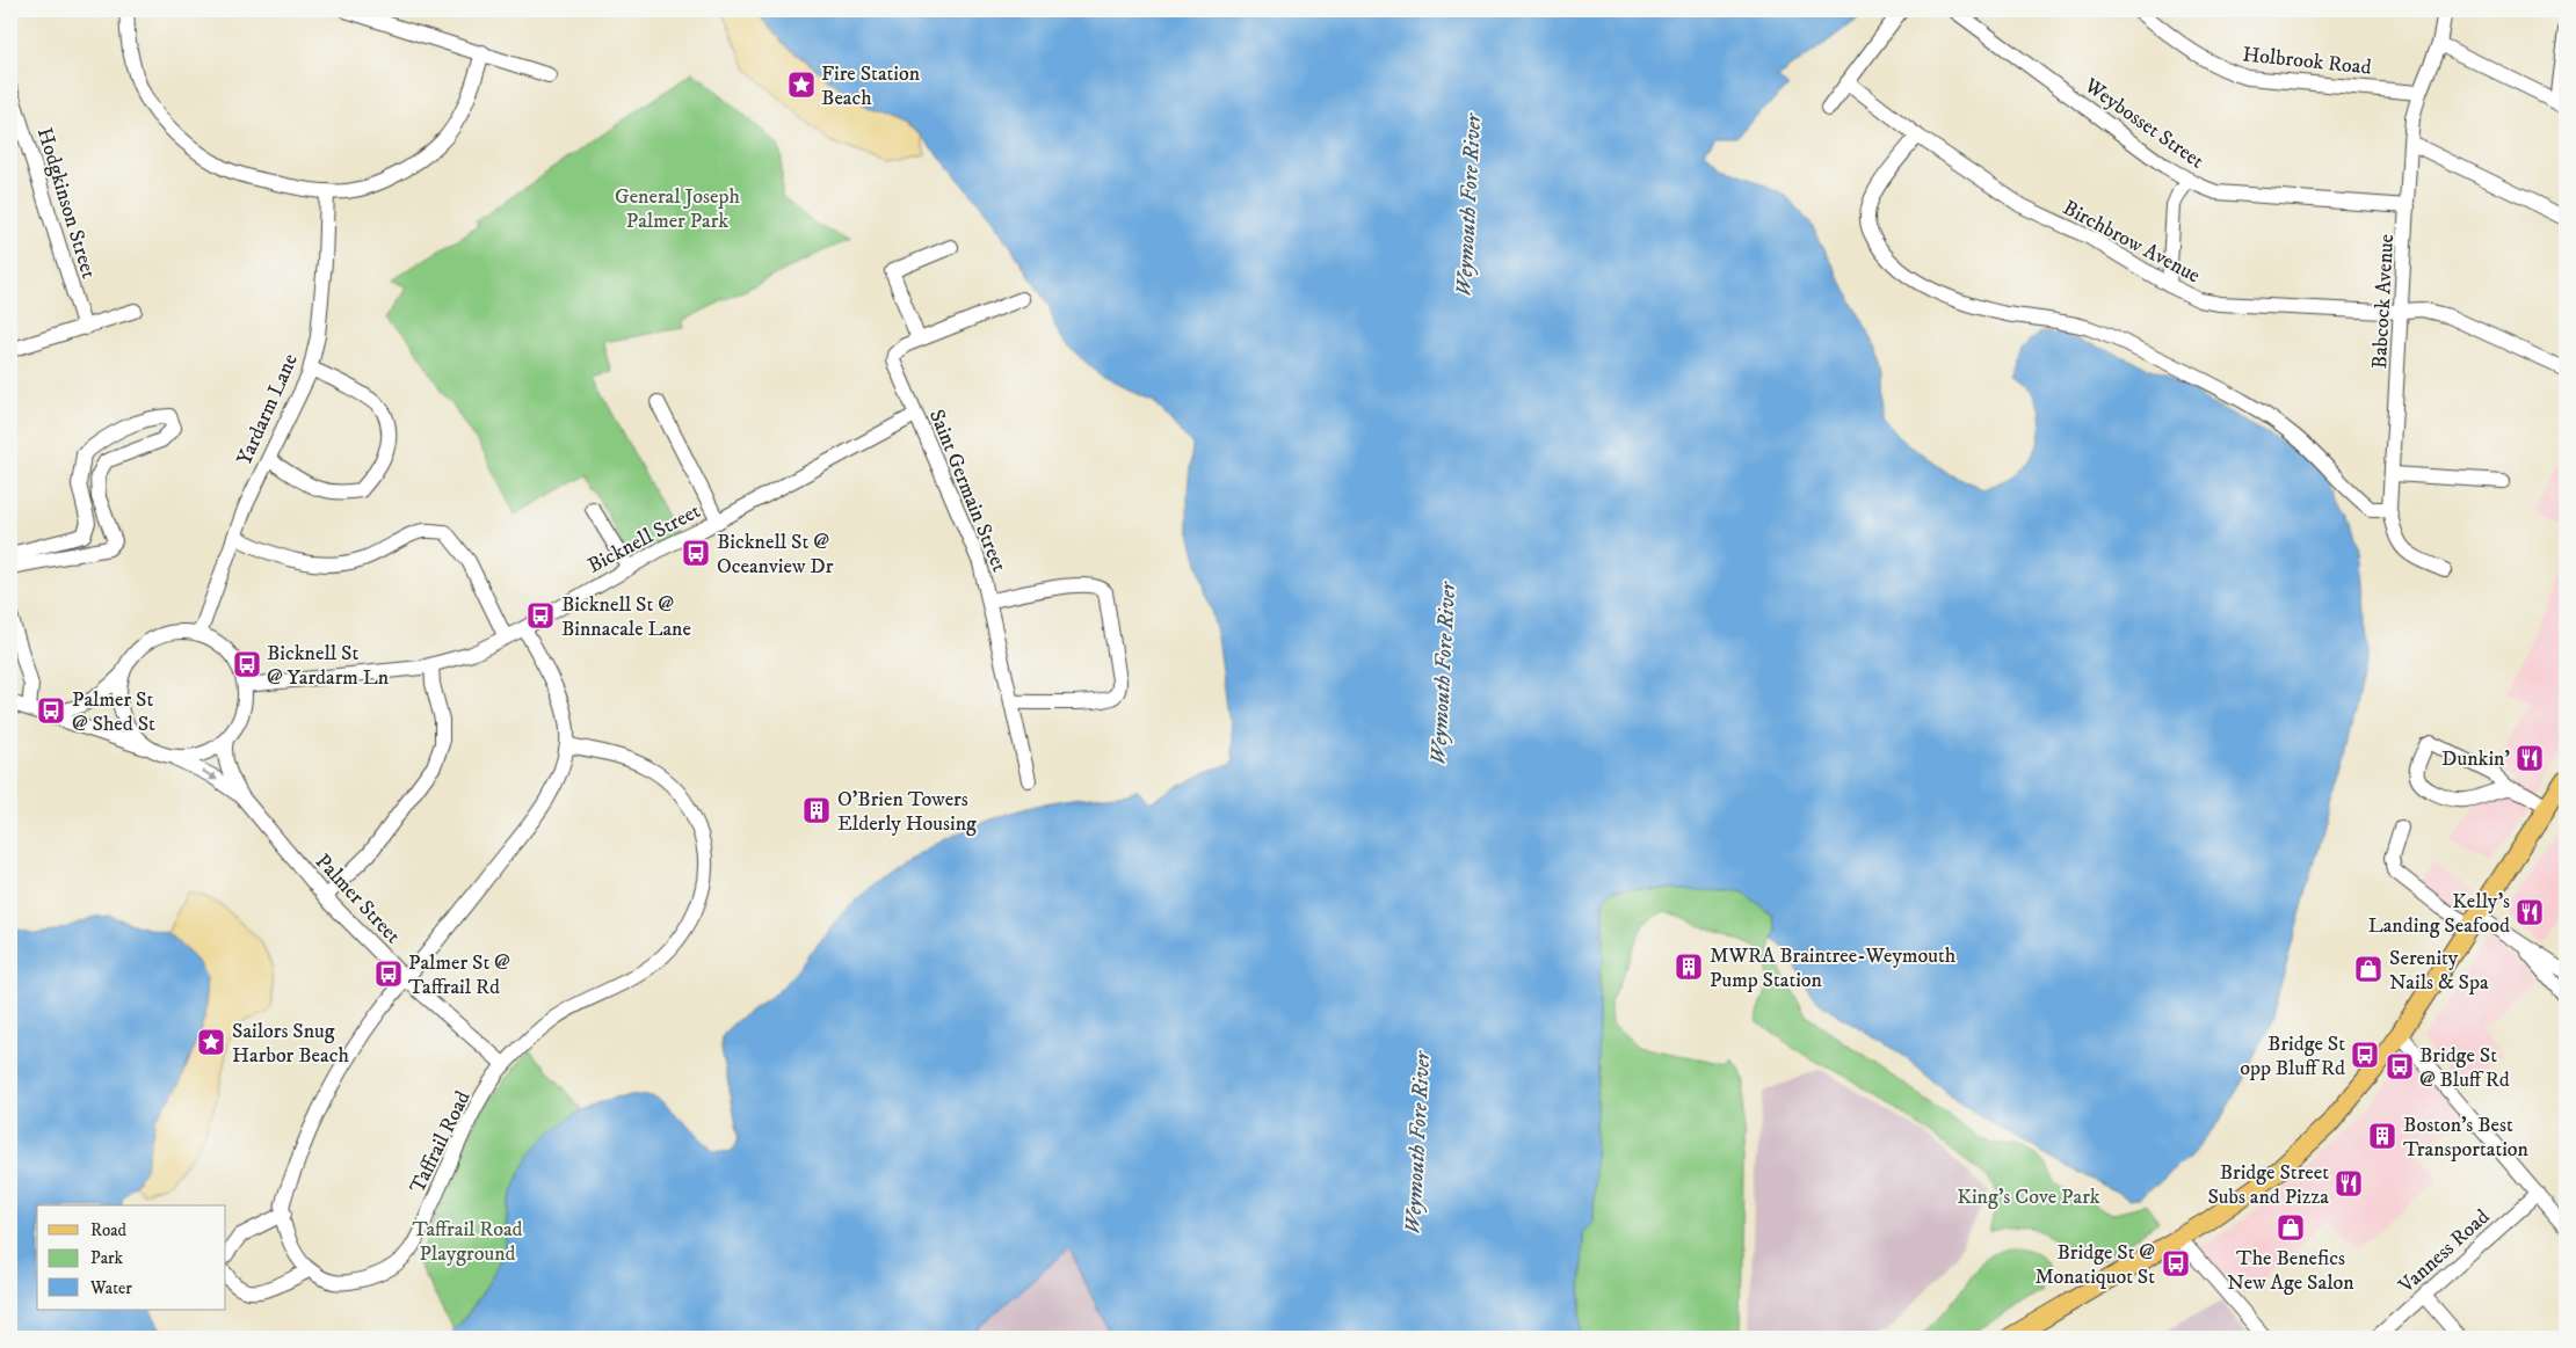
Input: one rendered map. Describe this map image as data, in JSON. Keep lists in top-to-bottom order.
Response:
{
  "streets": {
    "street": [
      "Holbrook Road",
      "Weybosset Street",
      "Hodgkinson Street",
      "Birchbrow Avenue",
      "Babcock Avenue",
      "Yardarm Lane",
      "Saint Germain Street",
      "Bicknell Street",
      "Palmer Street",
      "Taffrail Road",
      "Vanness Road"
    ]
  },
  "crossings": [
    ["Holbrook Road", "Babcock Avenue"],
    ["Weybosset Street", "Babcock Avenue"],
    ["Birchbrow Avenue", "Babcock Avenue"],
    ["Yardarm Lane", "Bicknell Street"],
    ["Yardarm Lane", "Palmer Street"],
    ["Saint Germain Street", "Bicknell Street"],
    ["Bicknell Street", "Palmer Street"],
    ["Bicknell Street", "Taffrail Road"],
    ["Palmer Street", "Taffrail Road"]
  ],
  "water": ["Weymouth Fore River"],
  "parks": ["General Joseph Palmer Park", "King's Cove Park", "Taffrail Road Playground"],
  "places": {
    "place": ["Fire Station Beach", "Sailors Snug Harbor Beach"],
    "bus stop": [
      "Bicknell St @ Oceanview Dr",
      "Bicknell St @ Binnacale Lane",
      "Bicknell St @ Yardarm Ln",
      "Palmer St @ Shed St",
      "Palmer St @ Taffrail Rd",
      "Bridge St opp Bluff Rd",
      "Bridge St @ Bluff Rd",
      "Bridge St @ Monatiquot St"
    ],
    "restaurant": ["Dunkin'", "Kelly's Landing Seafood", "Bridge Street Subs and Pizza"],
    "building": ["O'Brien Towers Elderly Housing", "MWRA Braintree-Weymouth Pump Station", "Boston's Best Transportation"],
    "shop": ["Serenity Nails & Spa", "The Benefics New Age Salon"]
  },
  "legend": ["Road", "Park", "Water"]
}
